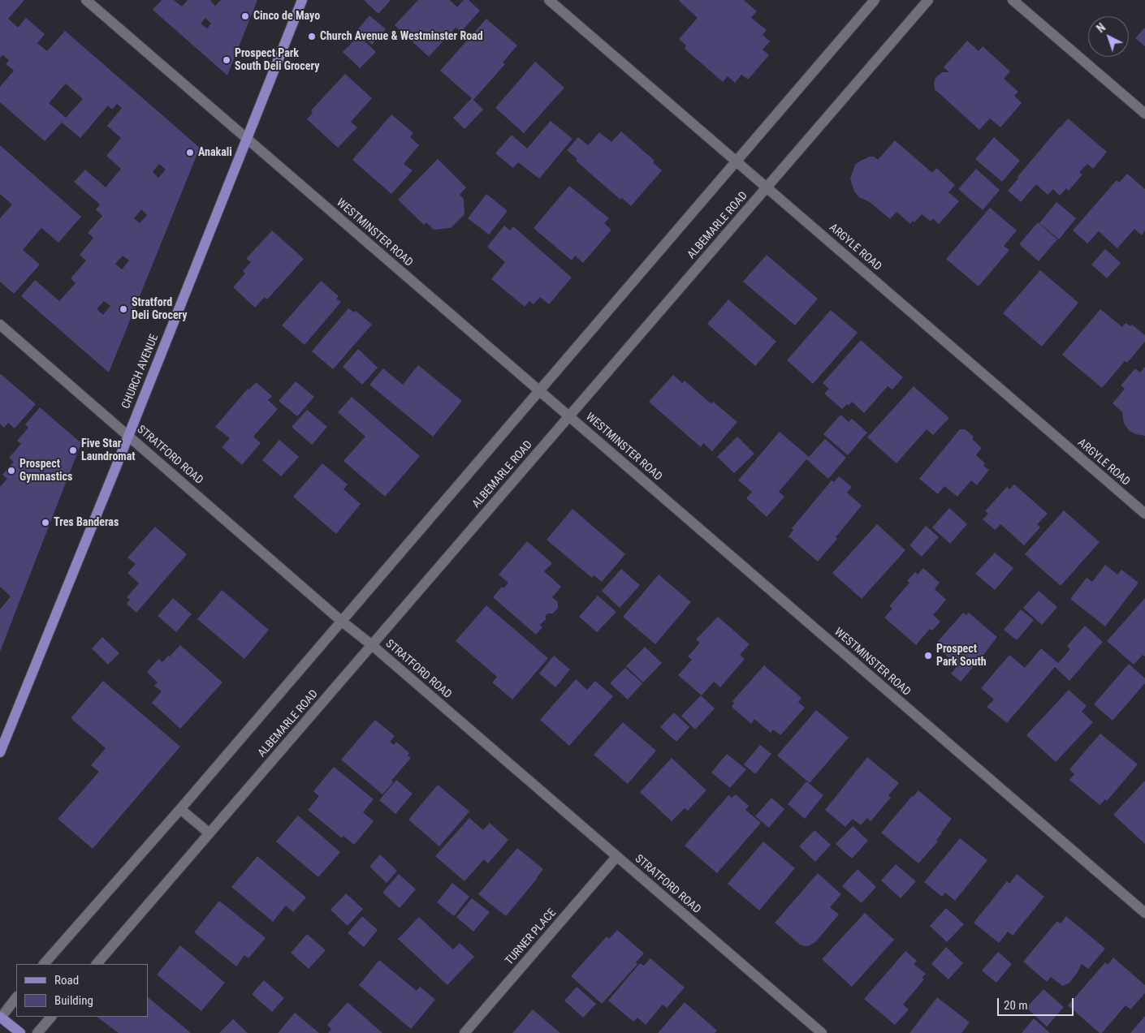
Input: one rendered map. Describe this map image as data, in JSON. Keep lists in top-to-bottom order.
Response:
{
  "streets": {
    "main road": ["CHURCH AVENUE"],
    "street": [
      "ALBEMARLE ROAD",
      "WESTMINSTER ROAD",
      "ARGYLE ROAD",
      "STRATFORD ROAD",
      "TURNER PLACE"
    ]
  },
  "crossings": [
    ["ALBEMARLE ROAD", "WESTMINSTER ROAD"],
    ["ALBEMARLE ROAD", "ARGYLE ROAD"],
    ["ALBEMARLE ROAD", "STRATFORD ROAD"],
    ["WESTMINSTER ROAD", "CHURCH AVENUE"],
    ["CHURCH AVENUE", "STRATFORD ROAD"],
    ["STRATFORD ROAD", "TURNER PLACE"]
  ],
  "places": [
    "Cinco de Mayo",
    "Church Avenue & Westminster Road",
    "Prospect Park South Deli Grocery",
    "Anakali",
    "Stratford Deli Grocery",
    "Five Star Laundromat",
    "Prospect Gymnastics",
    "Tres Banderas",
    "Prospect Park South"
  ],
  "legend": ["Road", "Building"],
  "scale_bar": "20 m",
  "north": "top left"
}
